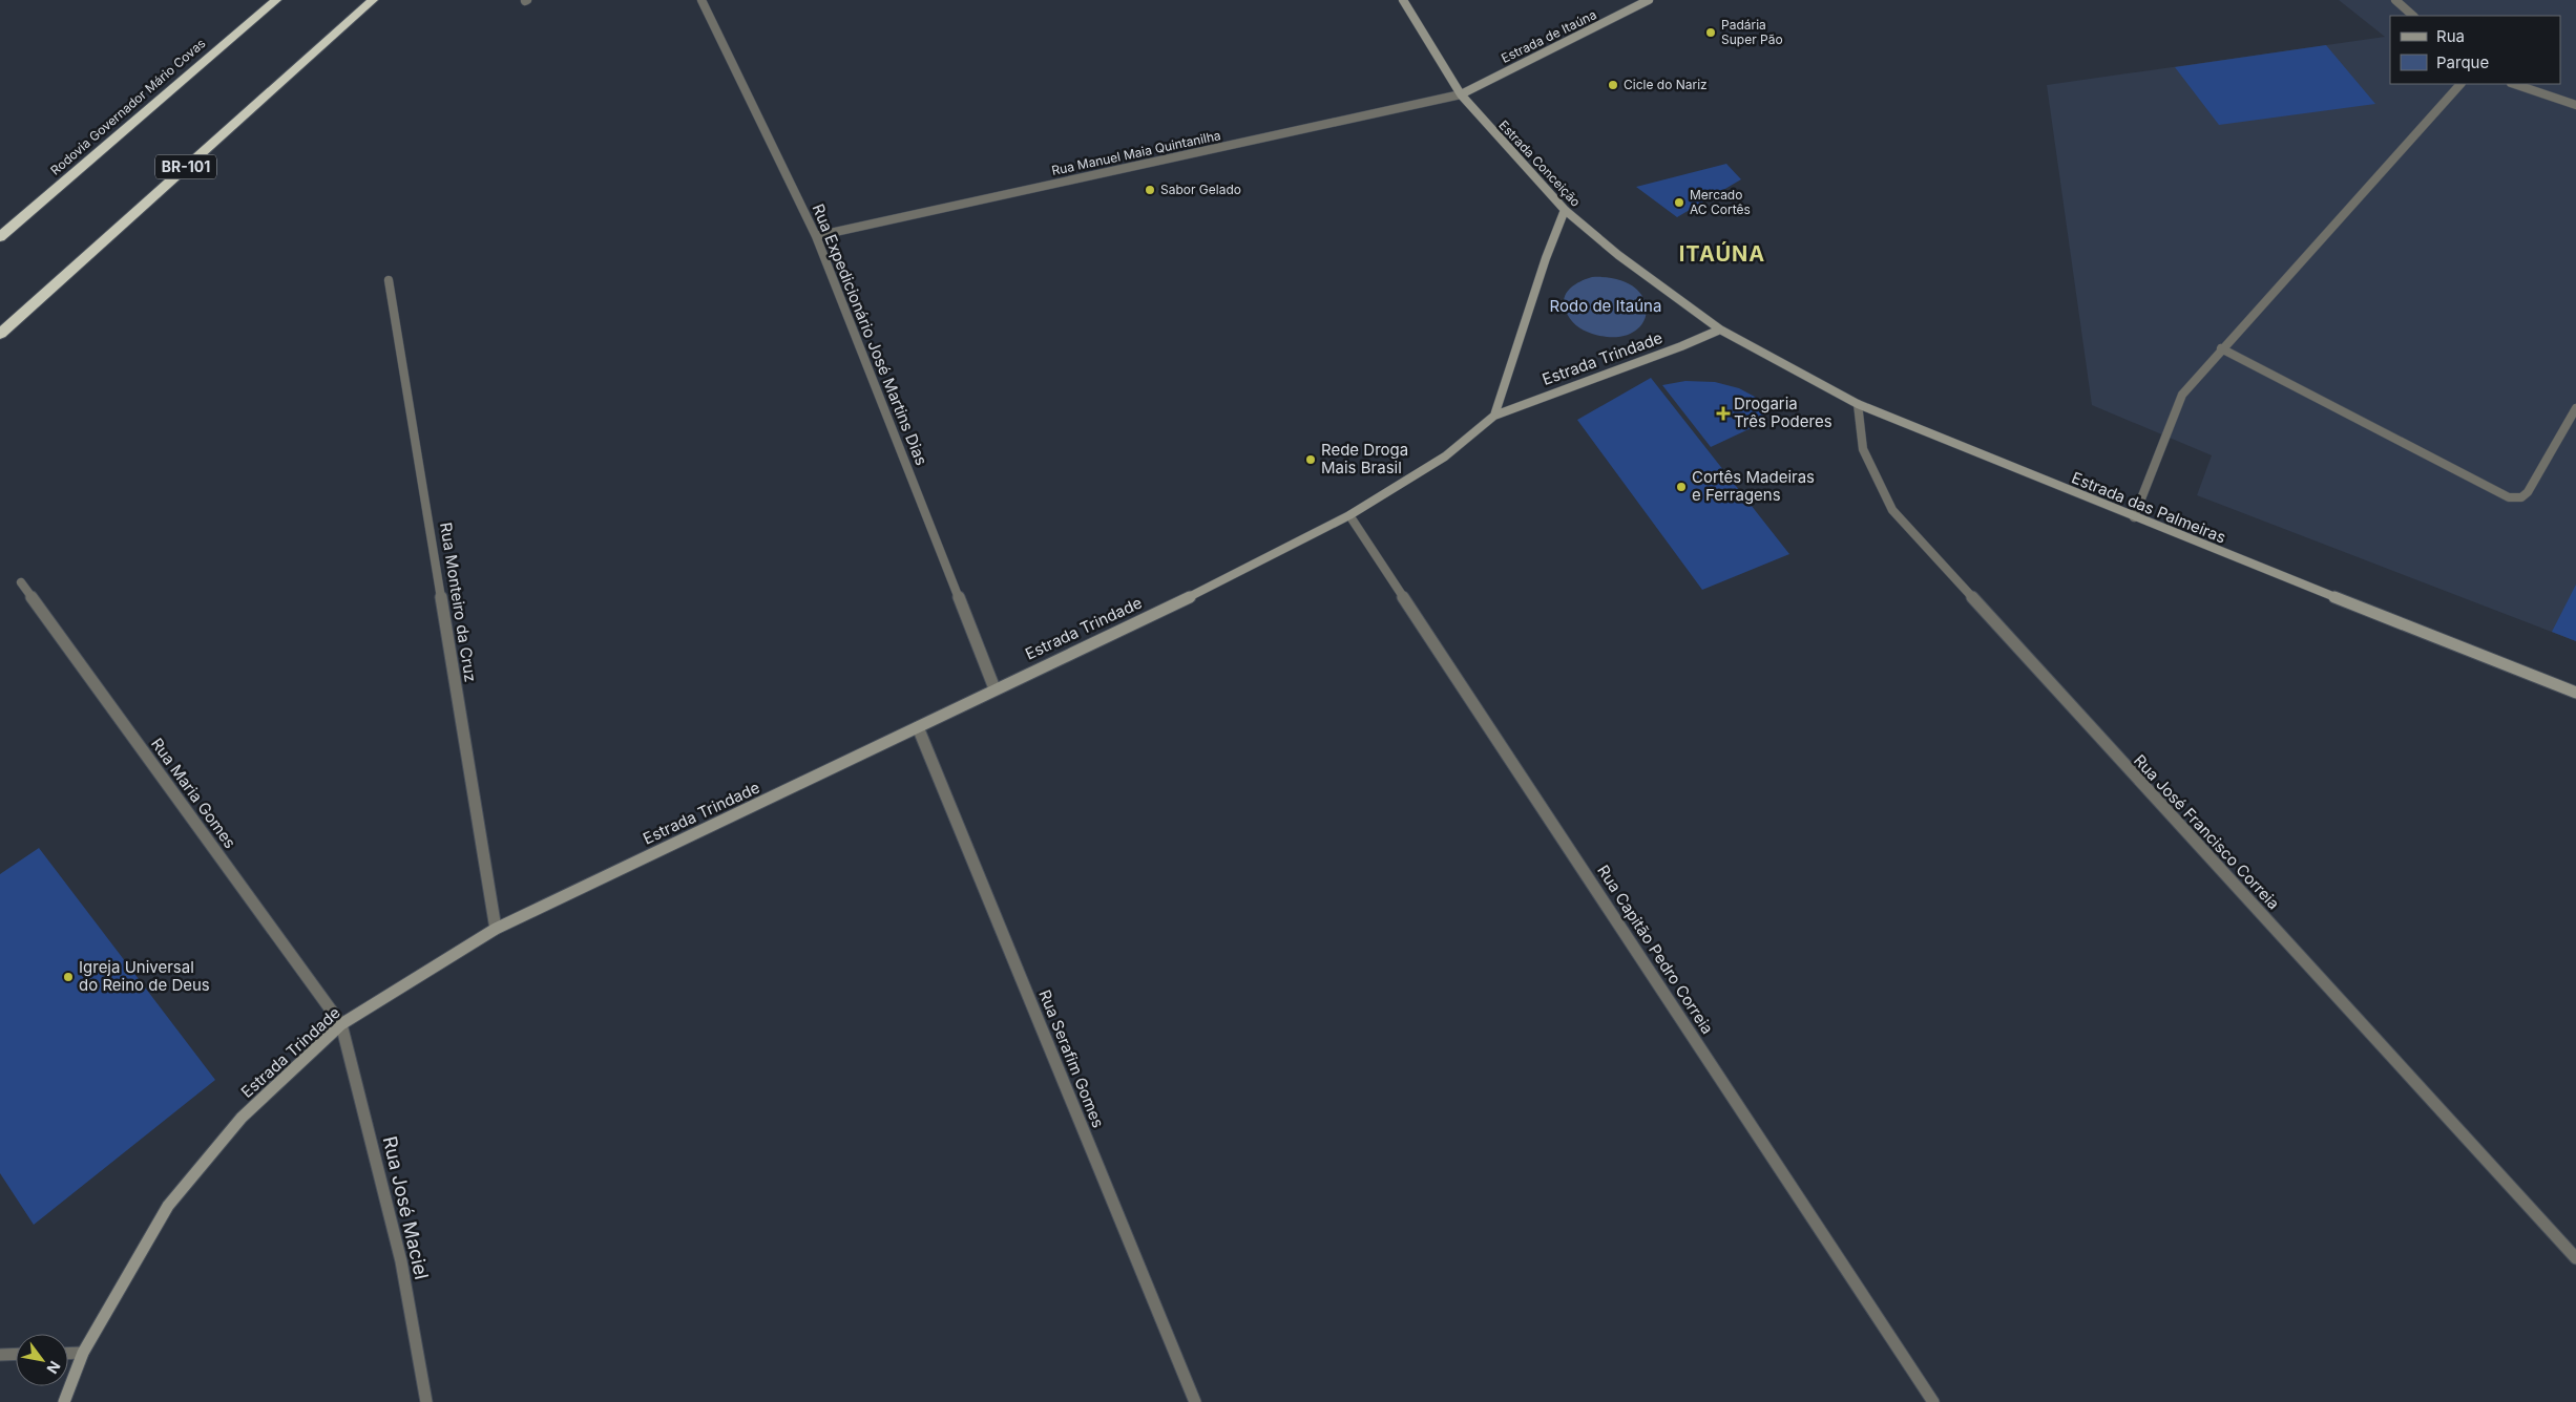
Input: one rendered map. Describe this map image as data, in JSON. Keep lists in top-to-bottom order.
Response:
{
  "streets": {
    "highway": ["Rodovia Governador Mário Covas", "BR-101"],
    "street": [
      "Estrada de Itaúna",
      "Rua Manuel Maia Quintanilha",
      "Estrada Conceição",
      "Rua Expedicionário José Martins Dias",
      "Estrada Trindade",
      "Estrada das Palmeiras",
      "Rua Monteiro da Cruz",
      "Rua Maria Gomes",
      "Rua José Francisco Correia",
      "Rua Capitão Pedro Correia",
      "Rua Serafim Gomes",
      "Rua José Maciel"
    ]
  },
  "crossings": [
    ["Estrada de Itaúna", "Rua Manuel Maia Quintanilha"],
    ["Estrada de Itaúna", "Estrada Conceição"],
    ["Rua Manuel Maia Quintanilha", "Estrada Conceição"],
    ["Rua Manuel Maia Quintanilha", "Rua Expedicionário José Martins Dias"],
    ["Estrada Conceição", "Estrada Trindade"],
    ["Estrada Conceição", "Estrada das Palmeiras"],
    ["Rua Expedicionário José Martins Dias", "Estrada Trindade"],
    ["Estrada Trindade", "Estrada das Palmeiras"],
    ["Estrada Trindade", "Rua Monteiro da Cruz"],
    ["Estrada Trindade", "Rua Maria Gomes"],
    ["Estrada Trindade", "Rua Capitão Pedro Correia"],
    ["Estrada Trindade", "Rua Serafim Gomes"],
    ["Estrada Trindade", "Rua José Maciel"],
    ["Estrada das Palmeiras", "Rua José Francisco Correia"],
    ["Rua Maria Gomes", "Rua José Maciel"]
  ],
  "districts": ["ITAÚNA"],
  "parks": ["Rodo de Itaúna"],
  "places": {
    "other": [
      "Padária Super Pão",
      "Cicle do Nariz",
      "Sabor Gelado",
      "Mercado AC Cortês",
      "Rede Droga Mais Brasil",
      "Cortês Madeiras e Ferragens",
      "Igreja Universal do Reino de Deus"
    ],
    "health": ["Drogaria Três Poderes"]
  },
  "legend": ["Rua", "Parque"],
  "north": "bottom right"
}
